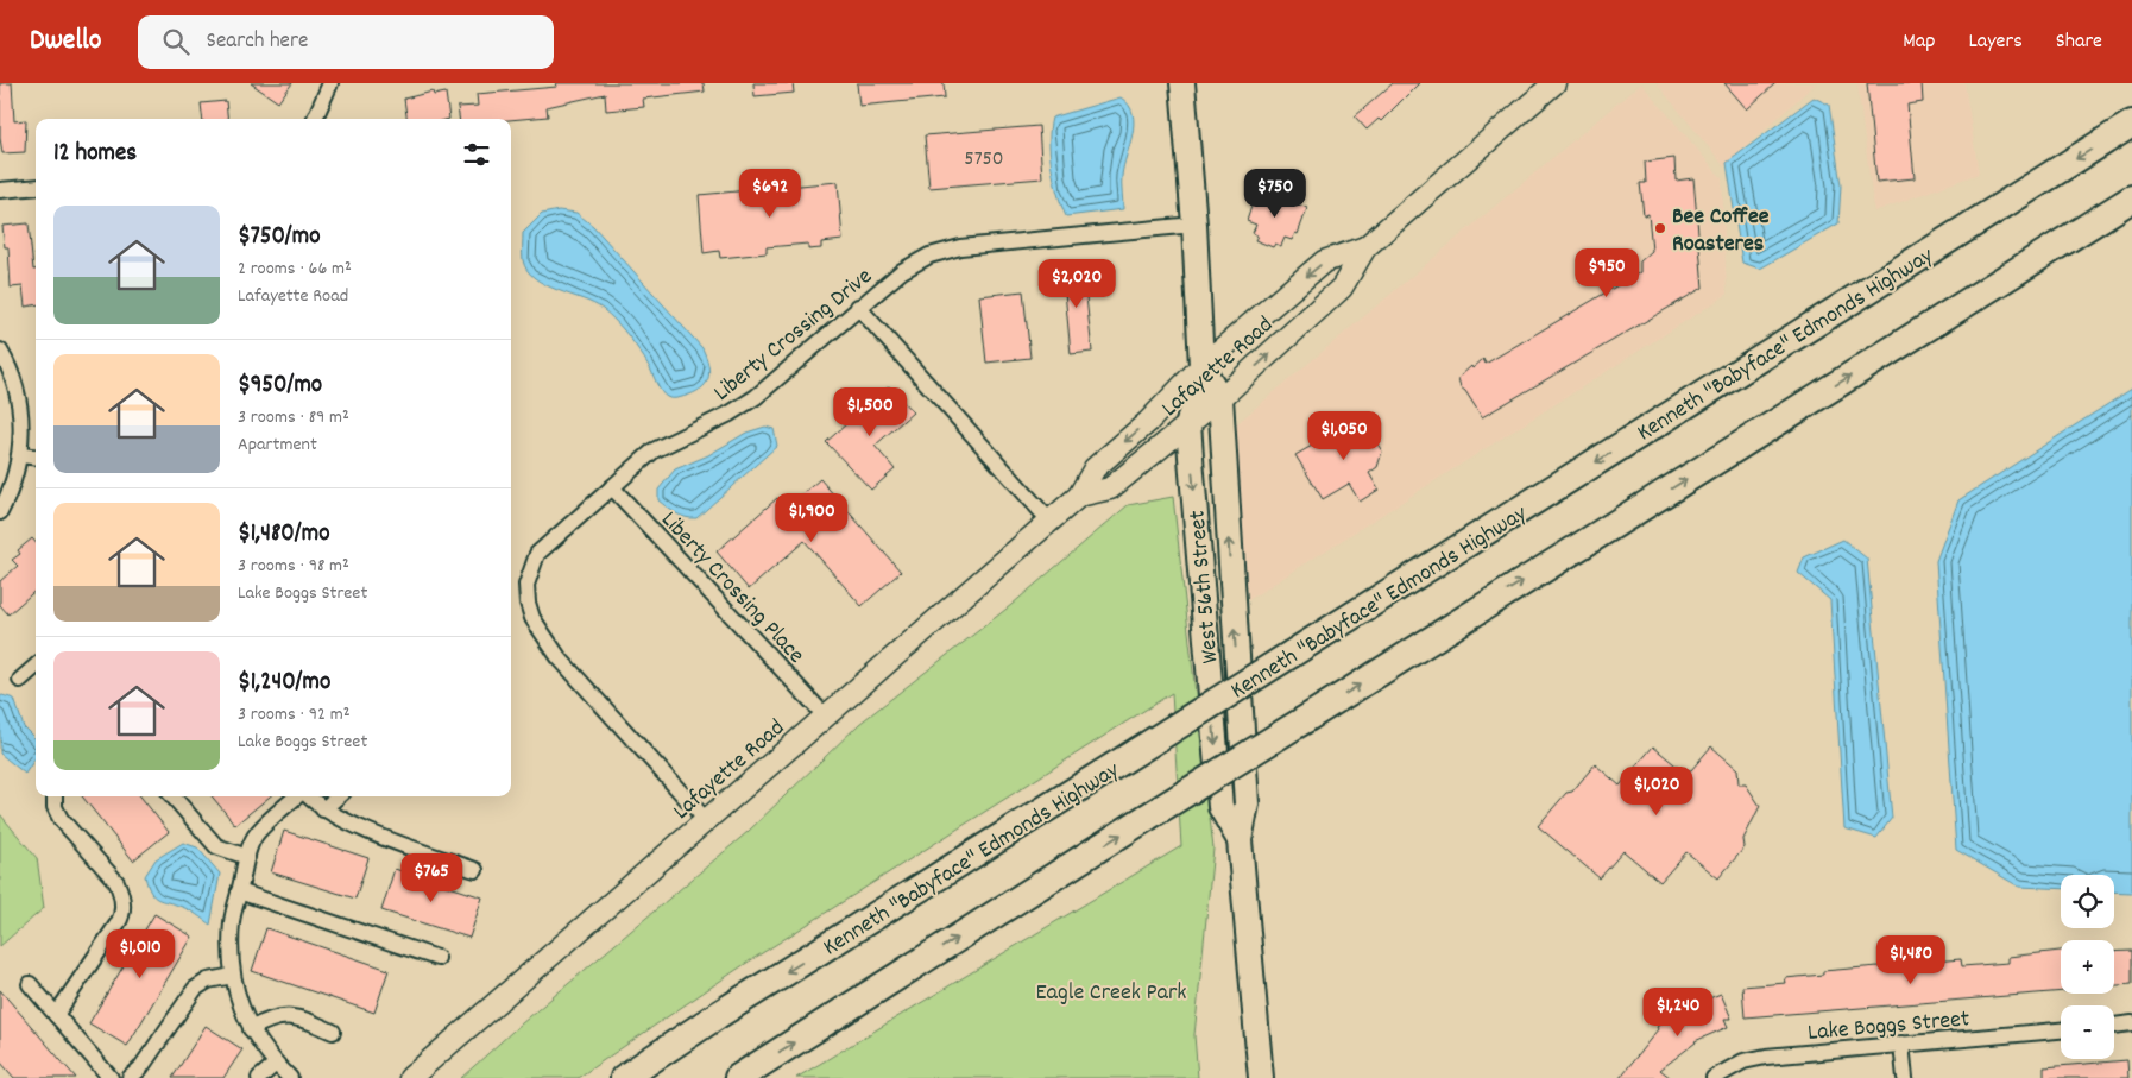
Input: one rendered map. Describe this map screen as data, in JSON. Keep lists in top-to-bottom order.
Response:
{
  "streets": {
    "highway": ["Kenneth \"Babyface\" Edmonds Highway"],
    "main road": ["Lafayette Road", "West 56th Street"],
    "street": ["Liberty Crossing Drive", "Liberty Crossing Place", "Lake Boggs Street"]
  },
  "crossings": [
    ["Liberty Crossing Drive", "Lafayette Road"],
    ["Liberty Crossing Drive", "Liberty Crossing Place"],
    ["Liberty Crossing Drive", "West 56th Street"],
    ["Lafayette Road", "Liberty Crossing Place"],
    ["Lafayette Road", "West 56th Street"]
  ],
  "parks": ["Eagle Creek Park"],
  "places": ["Bee Coffee Roasteres"],
  "house_numbers": ["5750"],
  "page": {
    "header": "Dwello",
    "search": "Search here",
    "nav": ["Map", "Layers", "Share"],
    "heading": "12 homes",
    "price": [
      "$692",
      "$750",
      "$950",
      "$2,020",
      "$1,500",
      "$1,050",
      "$1,900",
      "$1,020",
      "$765",
      "$1,010",
      "$1,480",
      "$1,240"
    ],
    "list": [
      {
        "name": "$750/mo",
        "note": "2 rooms · 66 m² · Lafayette Road"
      },
      {
        "name": "$950/mo",
        "note": "3 rooms · 89 m² · Apartment"
      },
      {
        "name": "$1,480/mo",
        "note": "3 rooms · 98 m² · Lake Boggs Street"
      },
      {
        "name": "$1,240/mo",
        "note": "3 rooms · 92 m² · Lake Boggs Street"
      }
    ],
    "map_buttons": ["+", "−"]
  }
}
